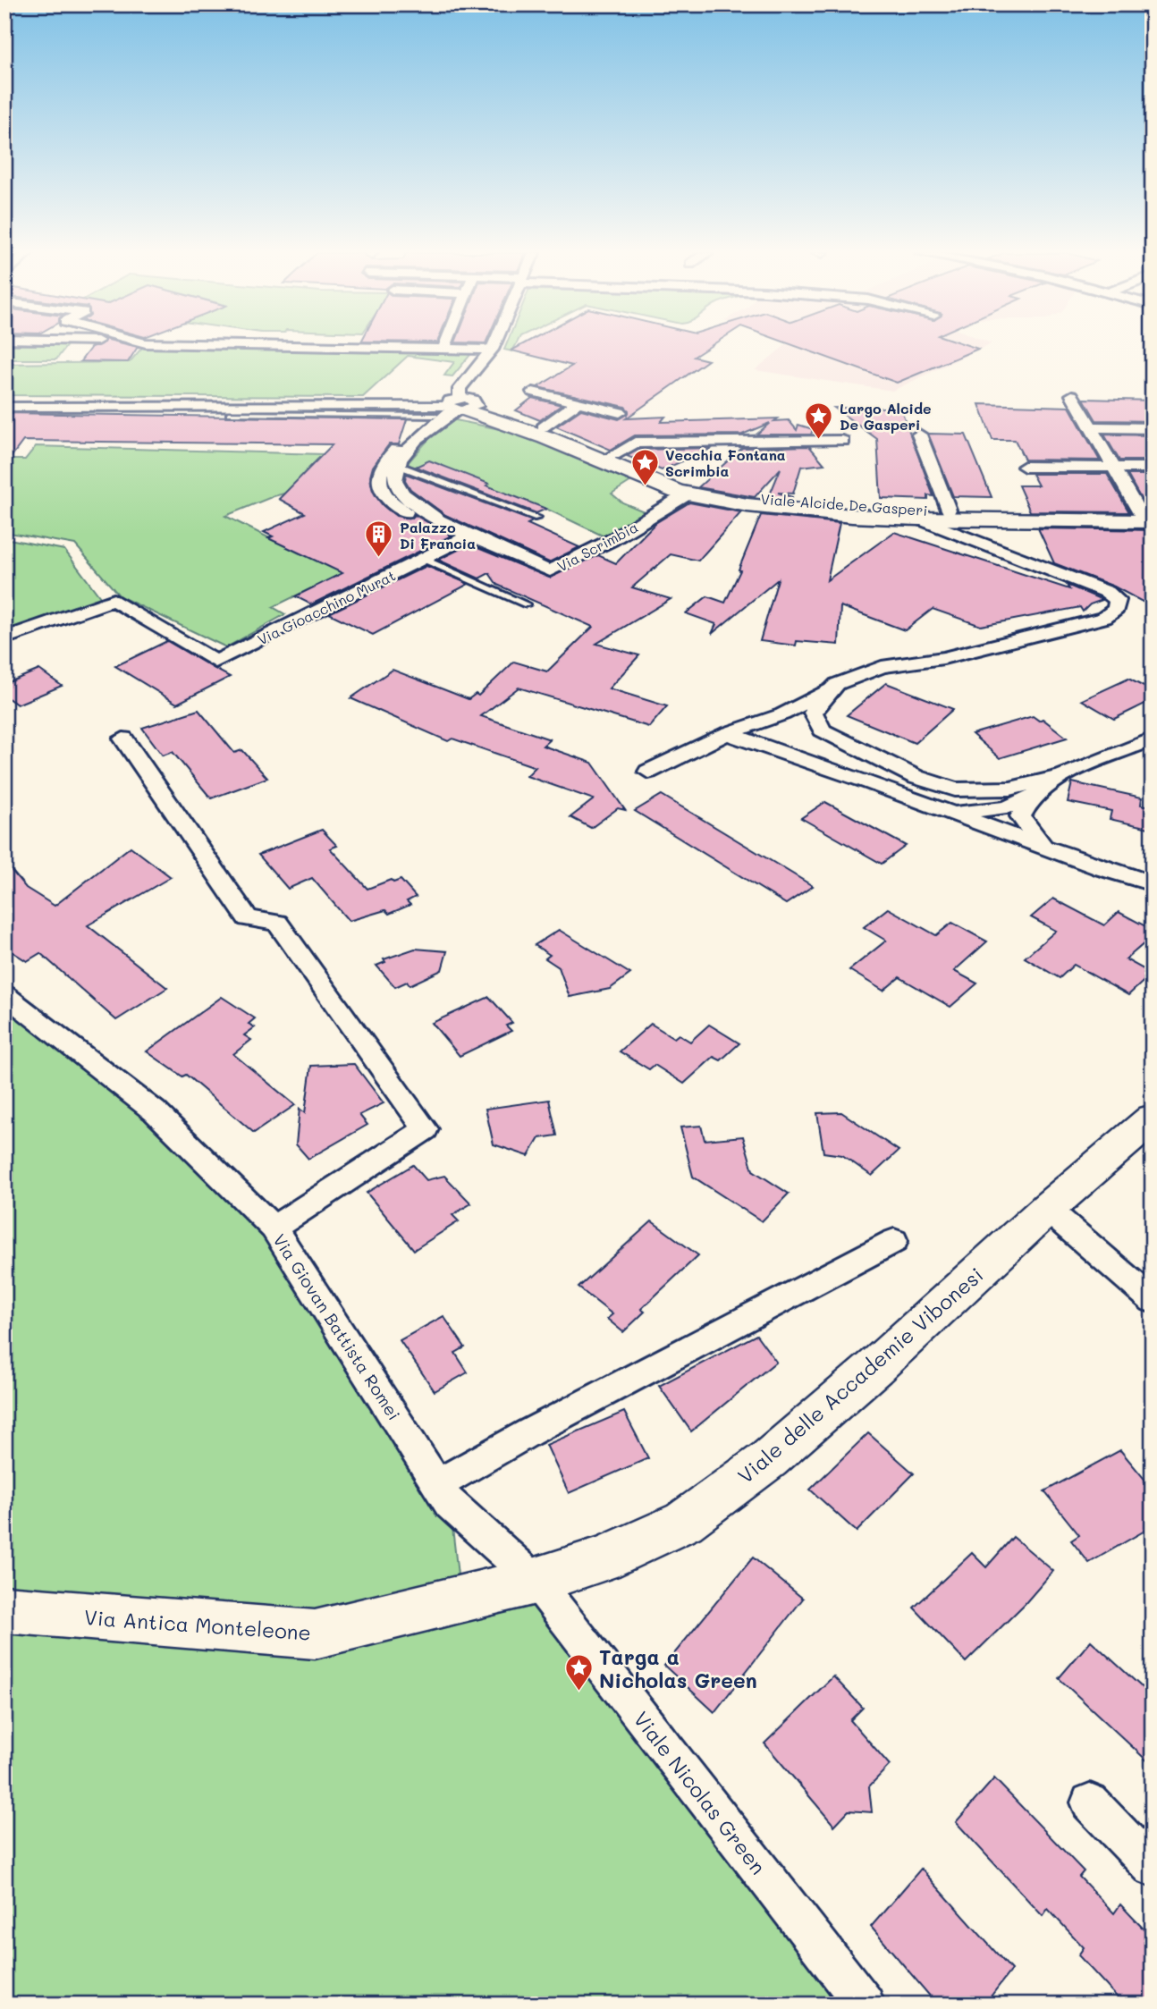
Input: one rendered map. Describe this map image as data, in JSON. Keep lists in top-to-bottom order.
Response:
{
  "streets": {
    "main road": ["Viale Alcide De Gasperi", "Viale delle Accademie Vibonesi", "Via Antica Monteleone"],
    "street": [
      "Via Scrimbia",
      "Via Gioacchino Murat",
      "Via Giovan Battista Romei",
      "Viale Nicolas Green"
    ]
  },
  "crossings": [
    ["Viale Alcide De Gasperi", "Via Scrimbia"],
    ["Via Scrimbia", "Via Gioacchino Murat"],
    ["Via Giovan Battista Romei", "Viale delle Accademie Vibonesi"],
    ["Via Giovan Battista Romei", "Via Antica Monteleone"],
    ["Via Giovan Battista Romei", "Viale Nicolas Green"],
    ["Viale delle Accademie Vibonesi", "Via Antica Monteleone"],
    ["Viale delle Accademie Vibonesi", "Viale Nicolas Green"],
    ["Via Antica Monteleone", "Viale Nicolas Green"]
  ],
  "places": {
    "place": ["Largo Alcide De Gasperi", "Vecchia Fontana Scrimbia", "Targa a Nicholas Green"],
    "building": ["Palazzo Di Francia"]
  }
}
